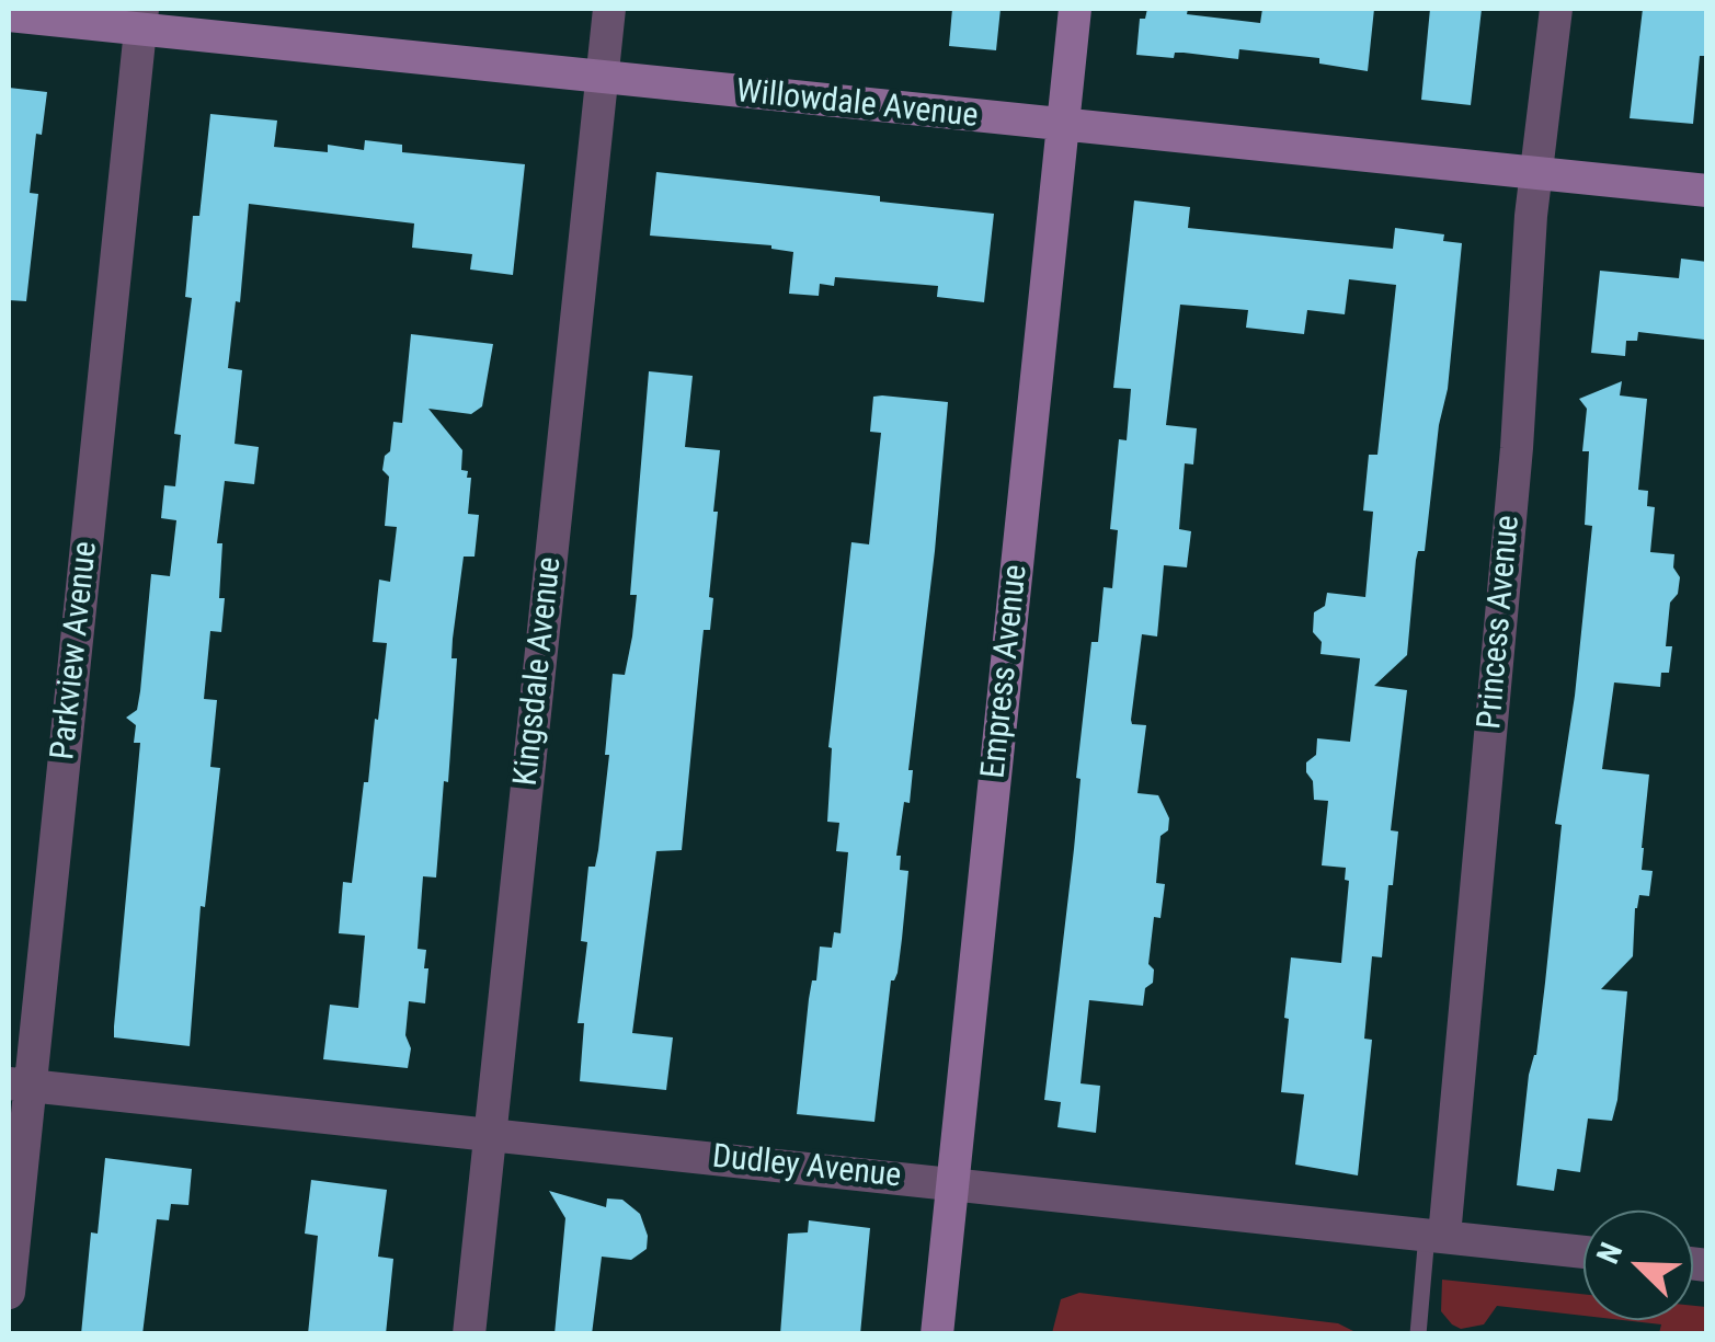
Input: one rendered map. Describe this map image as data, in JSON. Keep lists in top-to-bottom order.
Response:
{
  "streets": {
    "street": [
      "Willowdale Avenue",
      "Princess Avenue",
      "Parkview Avenue",
      "Kingsdale Avenue",
      "Empress Avenue",
      "Dudley Avenue"
    ]
  },
  "crossings": [
    ["Willowdale Avenue", "Princess Avenue"],
    ["Willowdale Avenue", "Parkview Avenue"],
    ["Willowdale Avenue", "Kingsdale Avenue"],
    ["Willowdale Avenue", "Empress Avenue"],
    ["Princess Avenue", "Dudley Avenue"],
    ["Parkview Avenue", "Dudley Avenue"],
    ["Kingsdale Avenue", "Dudley Avenue"],
    ["Empress Avenue", "Dudley Avenue"]
  ],
  "north": "top left"
}
